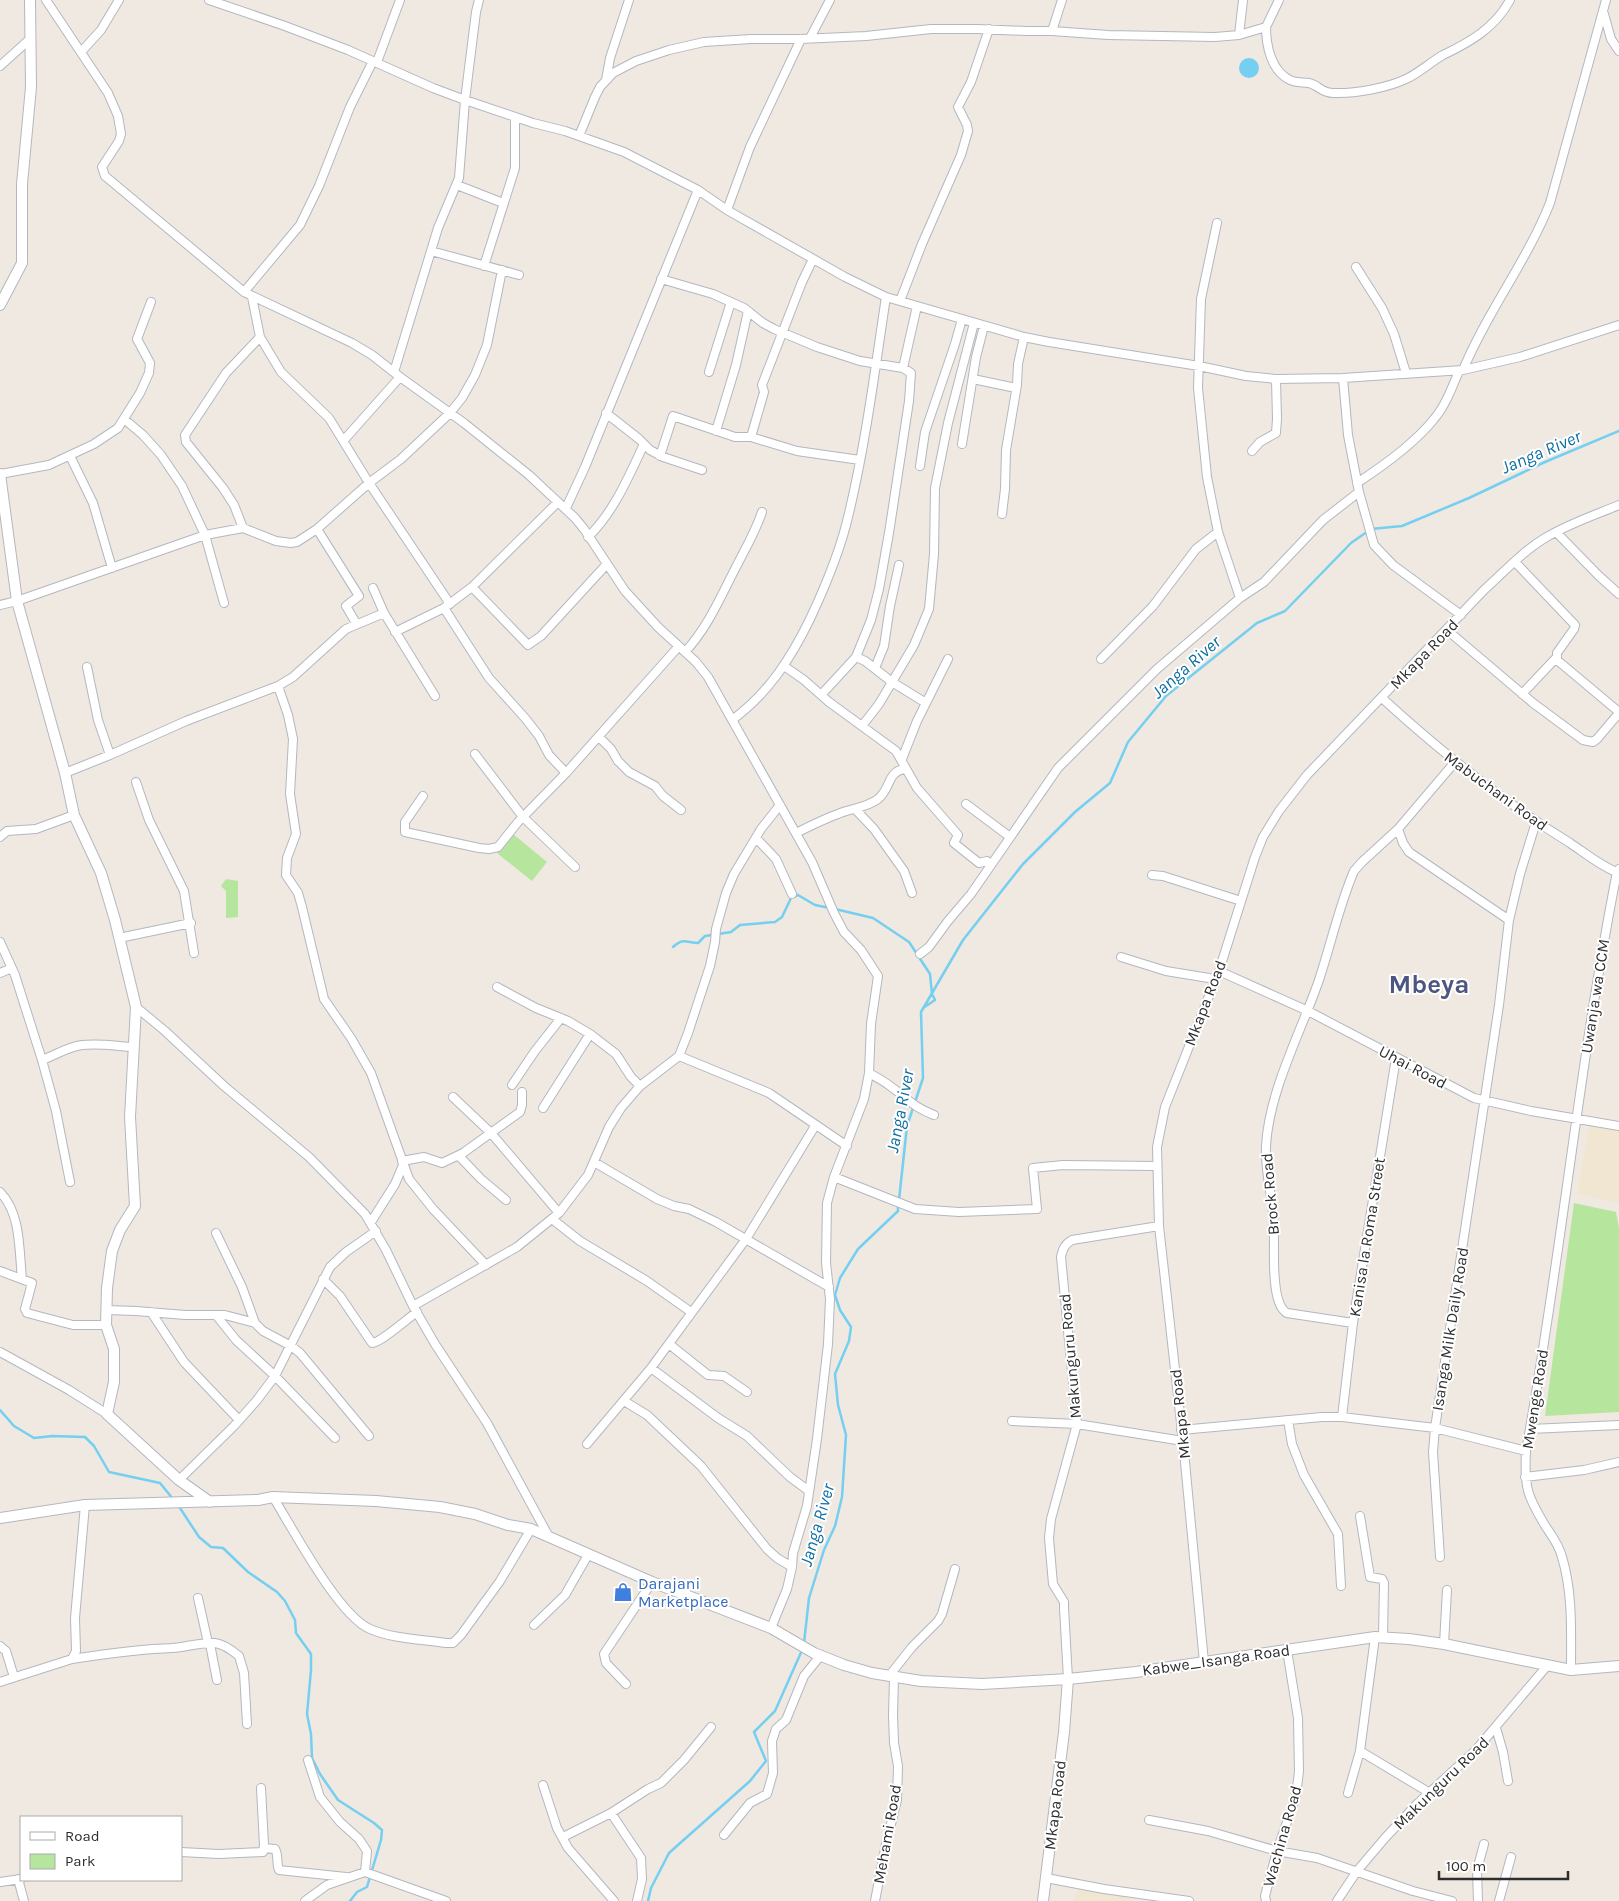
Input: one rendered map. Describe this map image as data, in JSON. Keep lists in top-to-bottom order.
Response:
{
  "streets": {
    "street": [
      "Mkapa Road",
      "Mabuchani Road",
      "Uwanja wa CCM",
      "Uhai Road",
      "Brock Road",
      "Kanisa la Roma Street",
      "Isanga Milk Daily Road",
      "Makunguru Road",
      "Mwenge Road",
      "Kabwe_Isanga Road",
      "Mehami Road",
      "Wachina Road"
    ]
  },
  "crossings": [
    ["Mkapa Road", "Mabuchani Road"],
    ["Mkapa Road", "Uhai Road"],
    ["Mkapa Road", "Makunguru Road"],
    ["Mkapa Road", "Kabwe_Isanga Road"],
    ["Mabuchani Road", "Uwanja wa CCM"],
    ["Mabuchani Road", "Isanga Milk Daily Road"],
    ["Uwanja wa CCM", "Uhai Road"],
    ["Uwanja wa CCM", "Mwenge Road"],
    ["Uhai Road", "Brock Road"],
    ["Uhai Road", "Kanisa la Roma Street"],
    ["Uhai Road", "Isanga Milk Daily Road"],
    ["Uhai Road", "Mwenge Road"],
    ["Brock Road", "Kanisa la Roma Street"],
    ["Makunguru Road", "Kabwe_Isanga Road"],
    ["Mwenge Road", "Kabwe_Isanga Road"],
    ["Kabwe_Isanga Road", "Mehami Road"],
    ["Kabwe_Isanga Road", "Wachina Road"]
  ],
  "districts": ["Mbeya"],
  "water": ["Janga River"],
  "places": {
    "shop": ["Darajani Marketplace"]
  },
  "legend": ["Road", "Park"],
  "scale_bar": "100 m"
}
